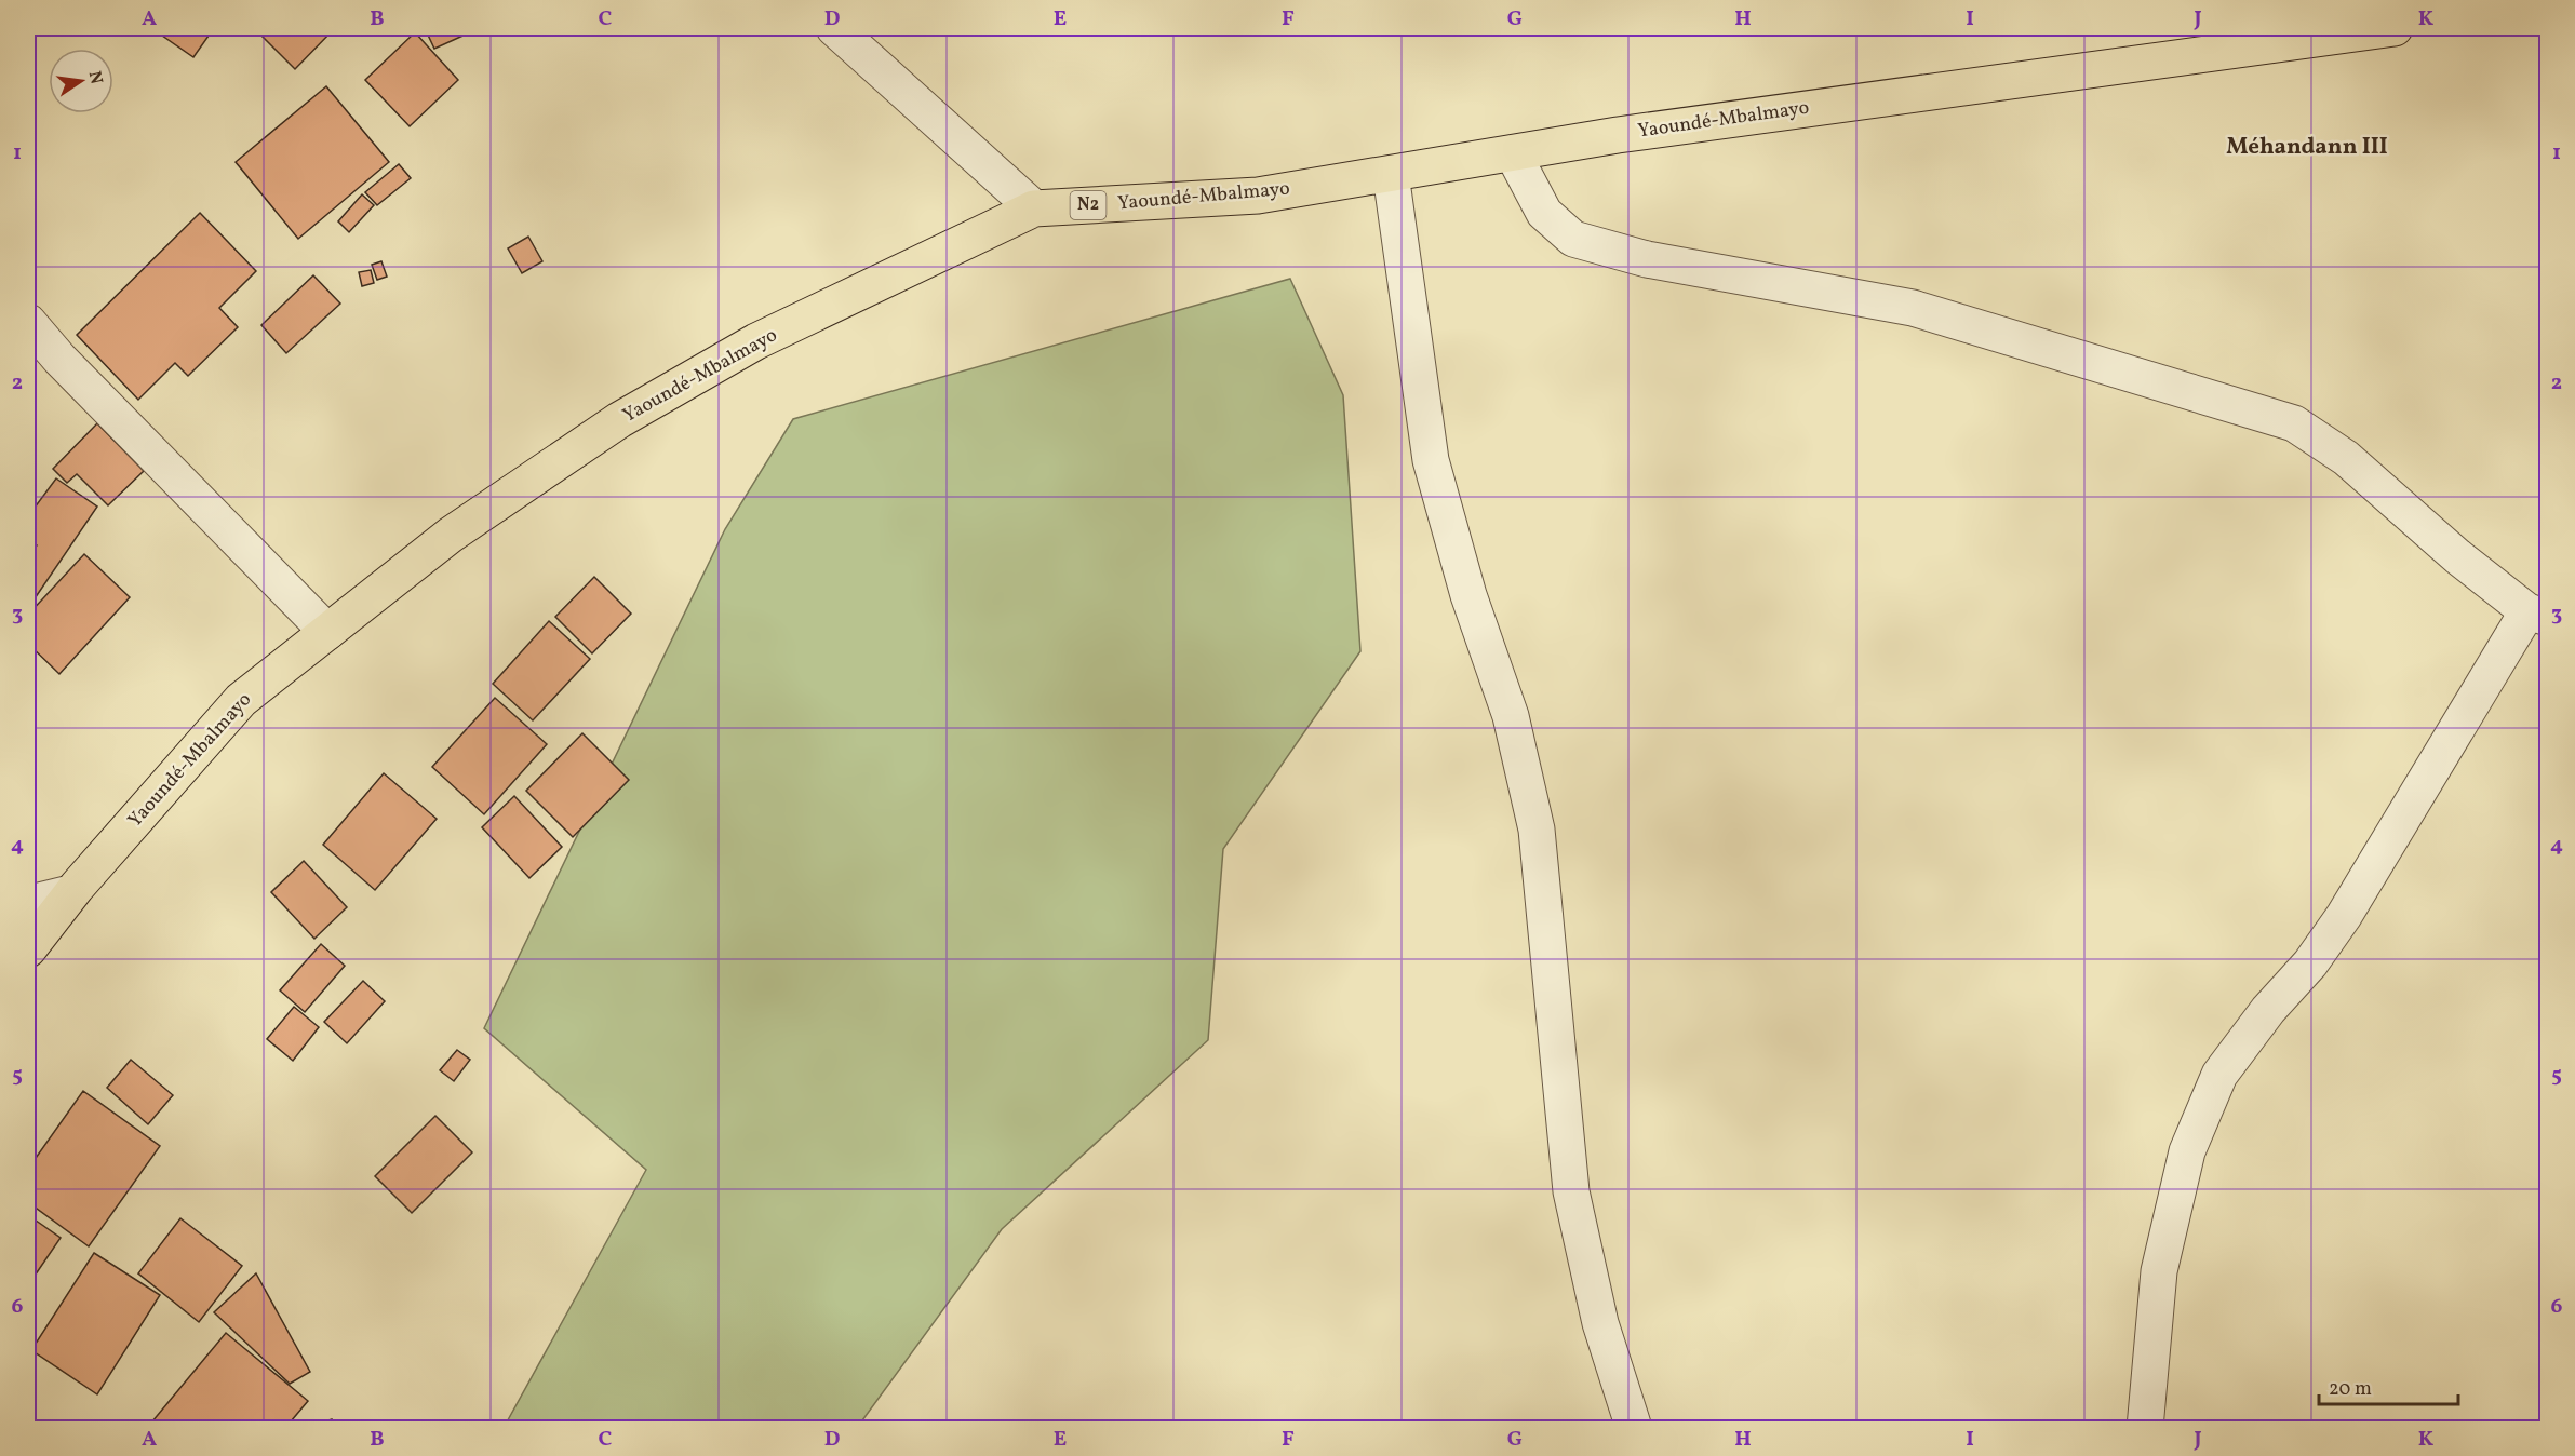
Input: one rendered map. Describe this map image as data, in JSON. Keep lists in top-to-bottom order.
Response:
{
  "streets": {
    "highway": ["Yaoundé-Mbalmayo", "N2"]
  },
  "districts": ["Méhandann III"],
  "scale_bar": "20 m",
  "north": "right",
  "grid": {
    "columns": [
      "A",
      "B",
      "C",
      "D",
      "E",
      "F",
      "G",
      "H",
      "I",
      "J",
      "K"
    ],
    "rows": [
      "1",
      "2",
      "3",
      "4",
      "5",
      "6"
    ]
  }
}
